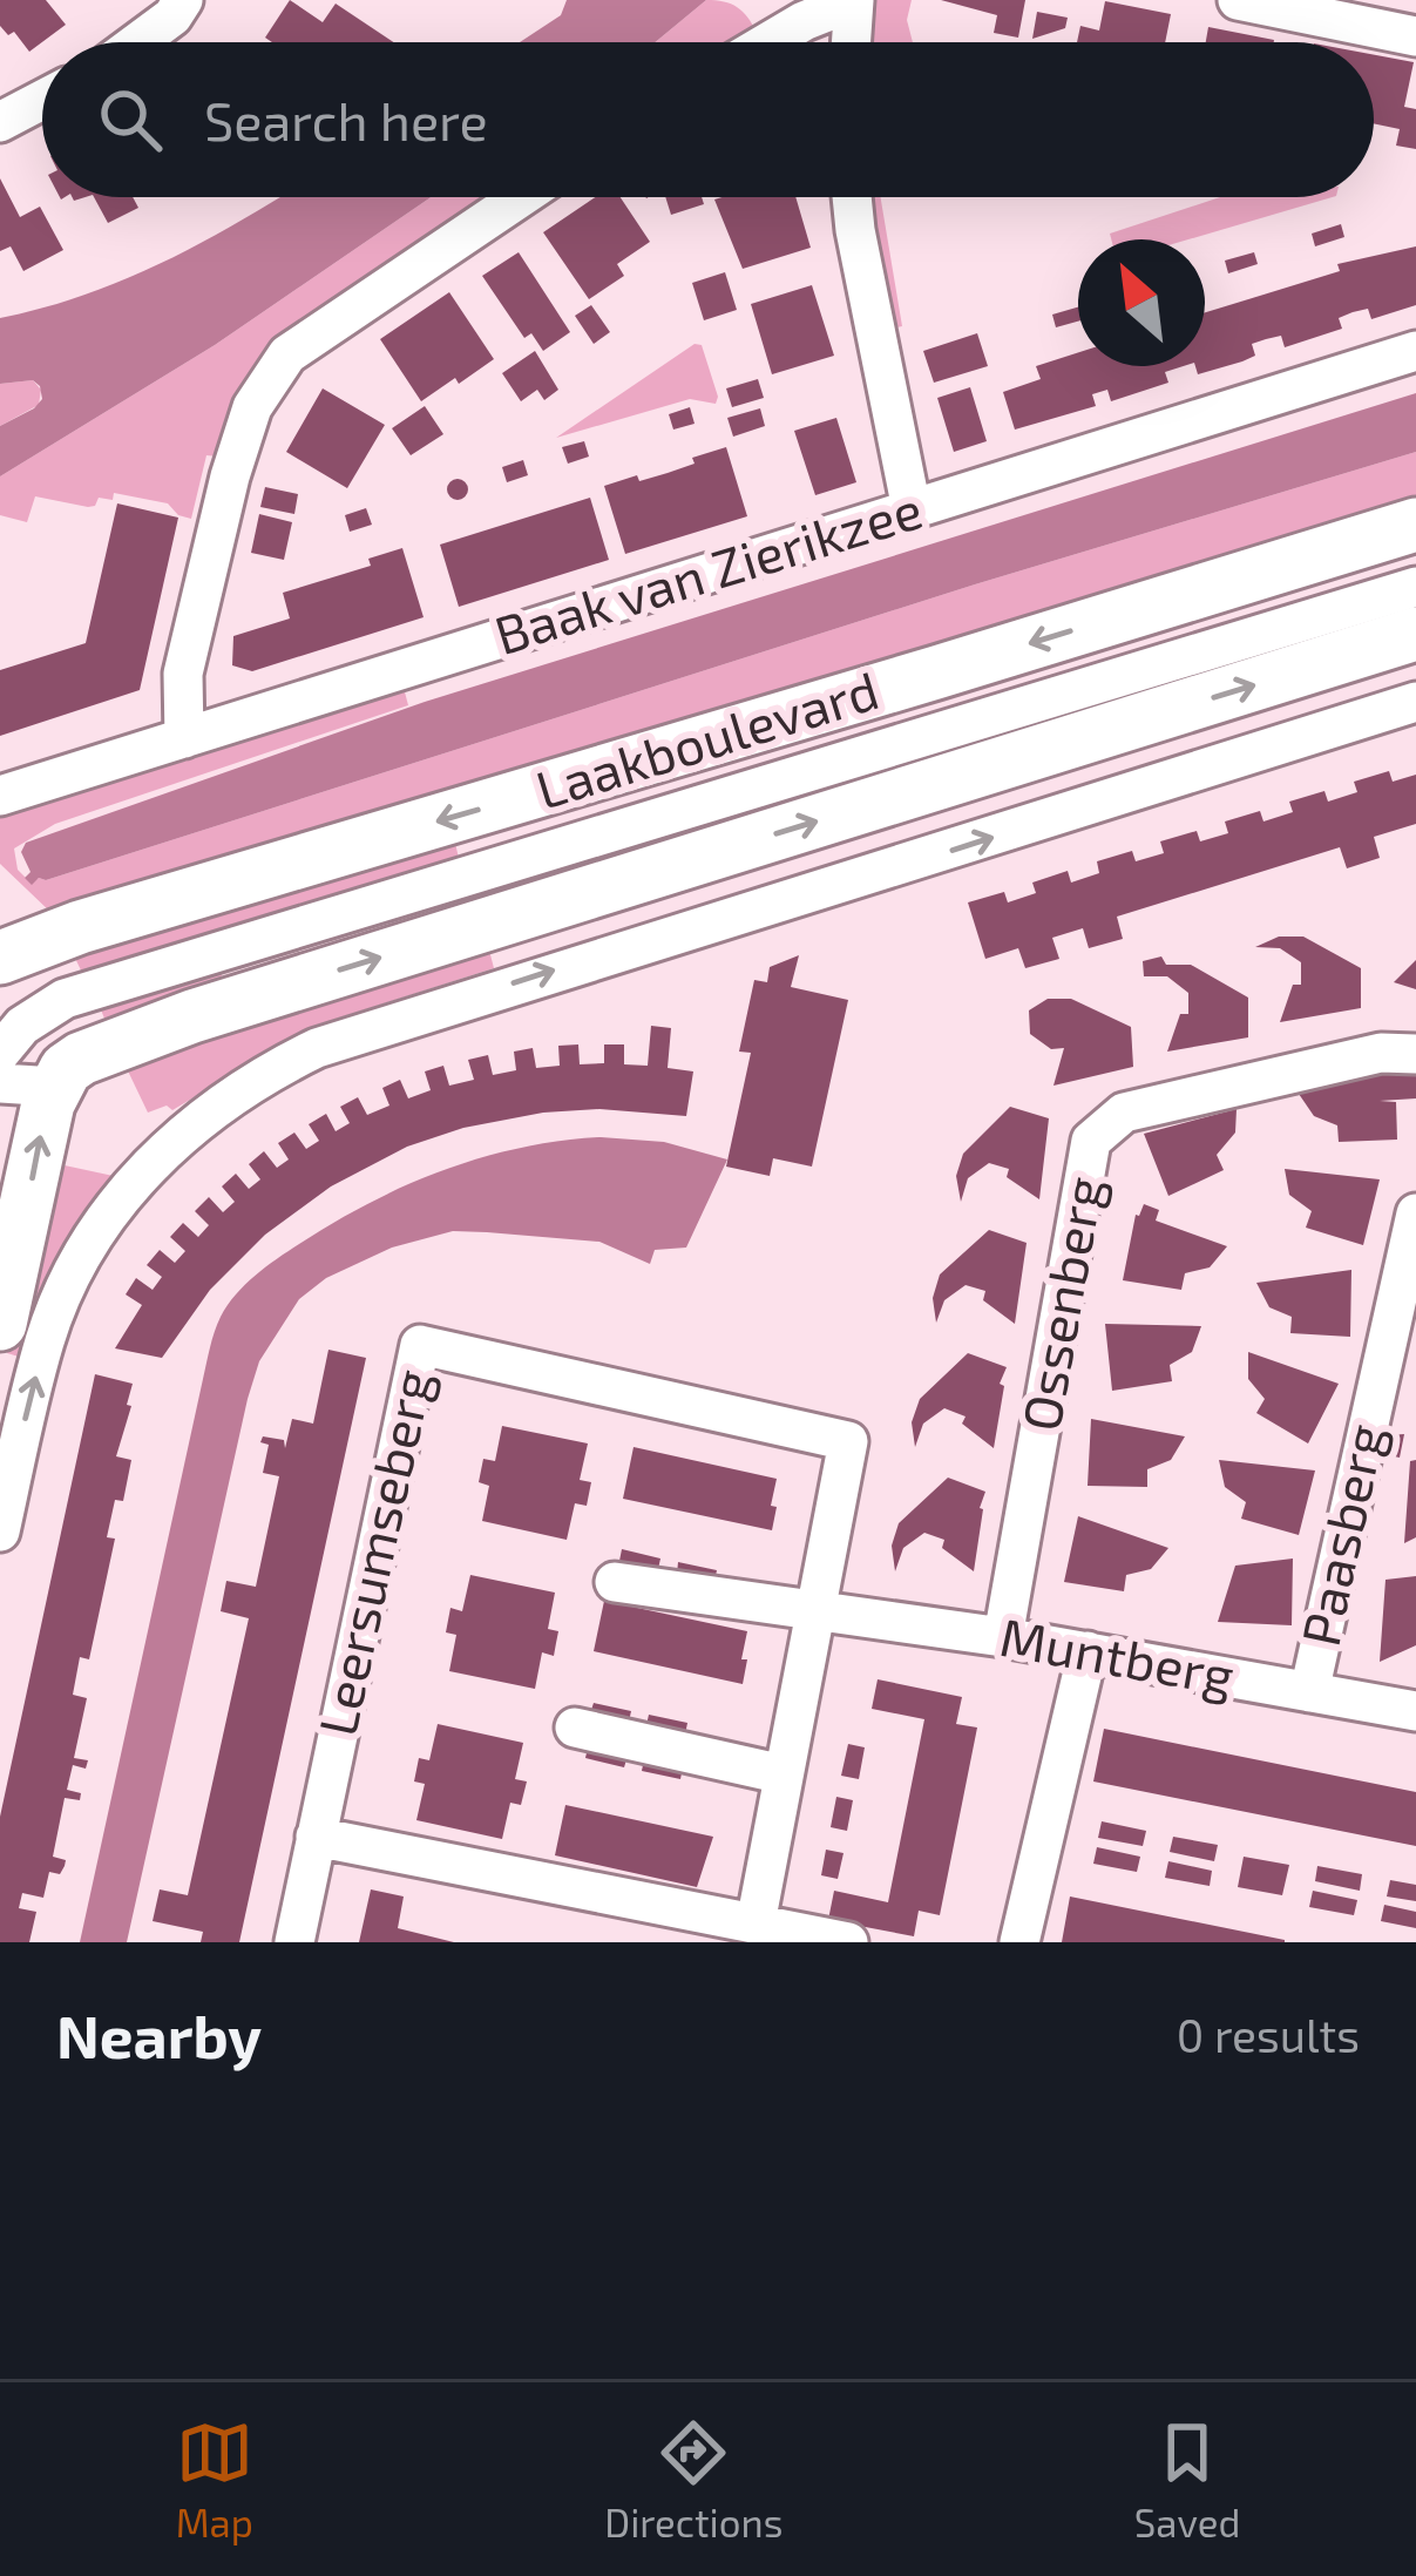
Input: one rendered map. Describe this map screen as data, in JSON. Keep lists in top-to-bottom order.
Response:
{
  "streets": {
    "main road": ["Laakboulevard"],
    "street": [
      "Baak van Zierikzee",
      "Ossenberg",
      "Paasberg",
      "Leersumseberg",
      "Muntberg"
    ]
  },
  "crossings": [
    ["Ossenberg", "Muntberg"],
    ["Paasberg", "Muntberg"],
    ["Leersumseberg", "Muntberg"]
  ],
  "north": "top left",
  "page": {
    "search": "Search here",
    "heading": ["Nearby", "0 results"],
    "nav": ["Map", "Directions", "Saved"]
  }
}
